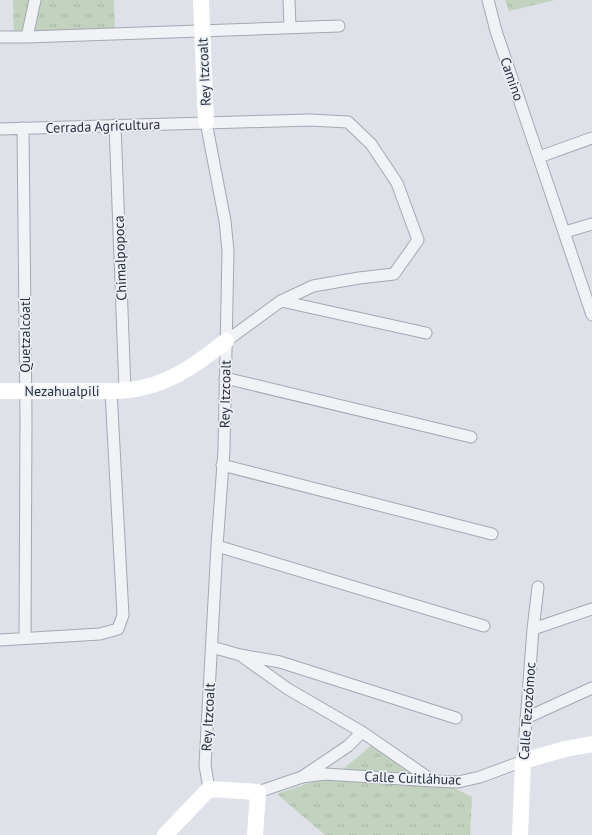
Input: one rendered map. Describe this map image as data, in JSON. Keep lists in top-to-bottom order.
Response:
{
  "streets": {
    "street": [
      "Rey Itzcoalt",
      "Camino",
      "Cerrada Agricultura",
      "Chimalpopoca",
      "Quetzalcóatl",
      "Nezahualpili",
      "Calle Tezozómoc",
      "Calle Cuitláhuac"
    ]
  },
  "crossings": [
    ["Rey Itzcoalt", "Cerrada Agricultura"],
    ["Rey Itzcoalt", "Nezahualpili"],
    ["Cerrada Agricultura", "Chimalpopoca"],
    ["Cerrada Agricultura", "Quetzalcóatl"],
    ["Chimalpopoca", "Quetzalcóatl"],
    ["Chimalpopoca", "Nezahualpili"],
    ["Quetzalcóatl", "Nezahualpili"],
    ["Calle Tezozómoc", "Calle Cuitláhuac"]
  ]
}
